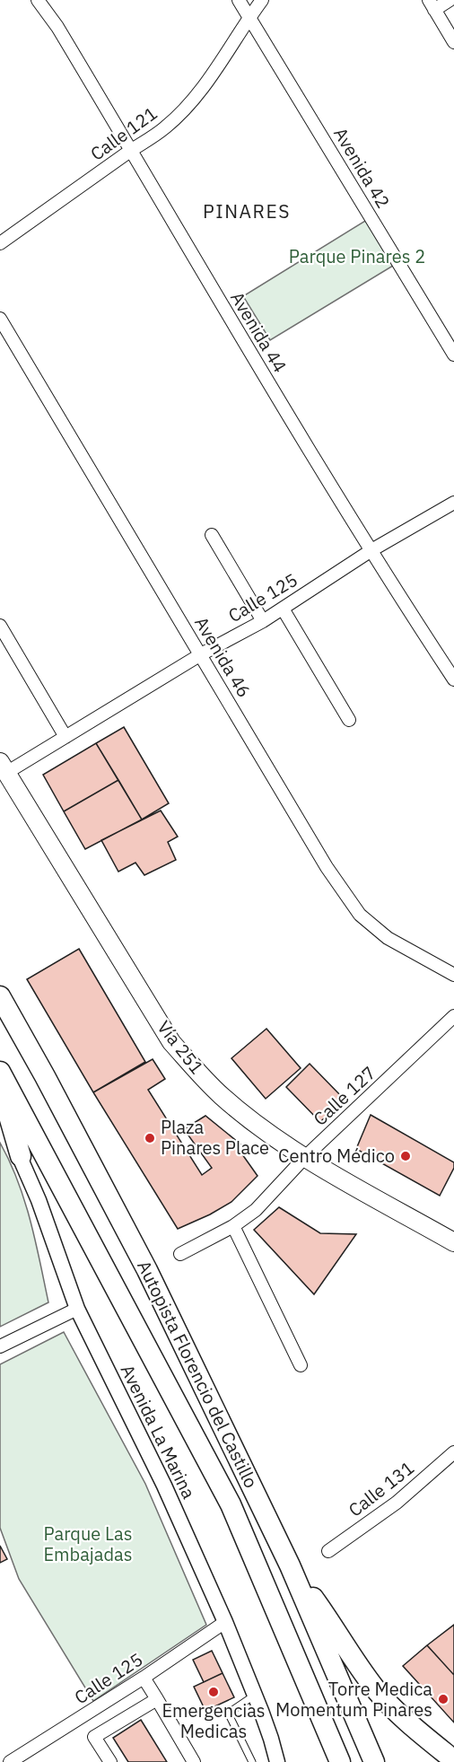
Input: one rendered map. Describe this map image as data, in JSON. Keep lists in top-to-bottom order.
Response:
{
  "streets": {
    "highway": ["Autopista Florencio del Castillo"],
    "main road": ["Vía 251"],
    "street": [
      "Calle 121",
      "Avenida 42",
      "Avenida 44",
      "Calle 125",
      "Avenida 46",
      "Calle 127",
      "Avenida La Marina",
      "Calle 131"
    ]
  },
  "crossings": [
    ["Calle 121", "Avenida 42"],
    ["Calle 121", "Avenida 44"],
    ["Avenida 44", "Calle 125"],
    ["Calle 125", "Avenida 46"],
    ["Calle 125", "Vía 251"],
    ["Calle 125", "Avenida La Marina"],
    ["Vía 251", "Calle 127"]
  ],
  "districts": ["PINARES"],
  "parks": ["Parque Pinares 2", "Parque Las Embajadas"],
  "places": [
    "Plaza Pinares Place",
    "Centro Médico",
    "Emergencias Medicas",
    "Torre Medica Momentum Pinares"
  ]
}
